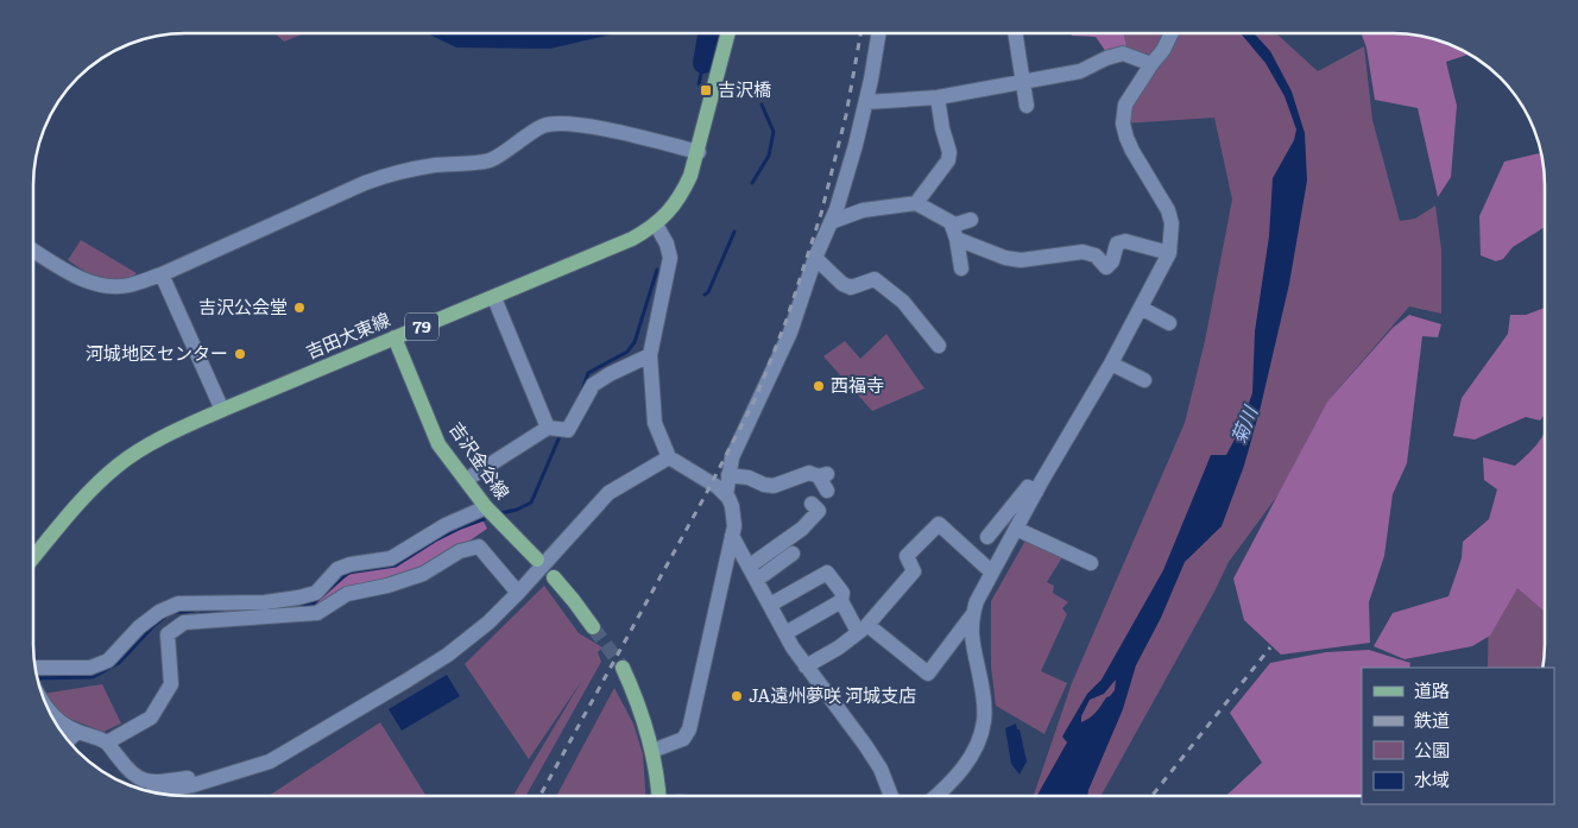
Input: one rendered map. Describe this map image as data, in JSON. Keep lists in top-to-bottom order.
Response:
{
  "streets": {
    "main road": ["79", "吉田大東線", "吉沢金谷線"]
  },
  "crossings": [
    ["吉田大東線", "吉沢金谷線"]
  ],
  "water": ["菊川"],
  "places": {
    "transit": ["吉沢橋"],
    "other": [
      "吉沢公会堂",
      "河城地区センター",
      "西福寺",
      "JA遠州夢咲 河城支店"
    ]
  },
  "legend": [
    "道路",
    "鉄道",
    "公園",
    "水域"
  ]
}
